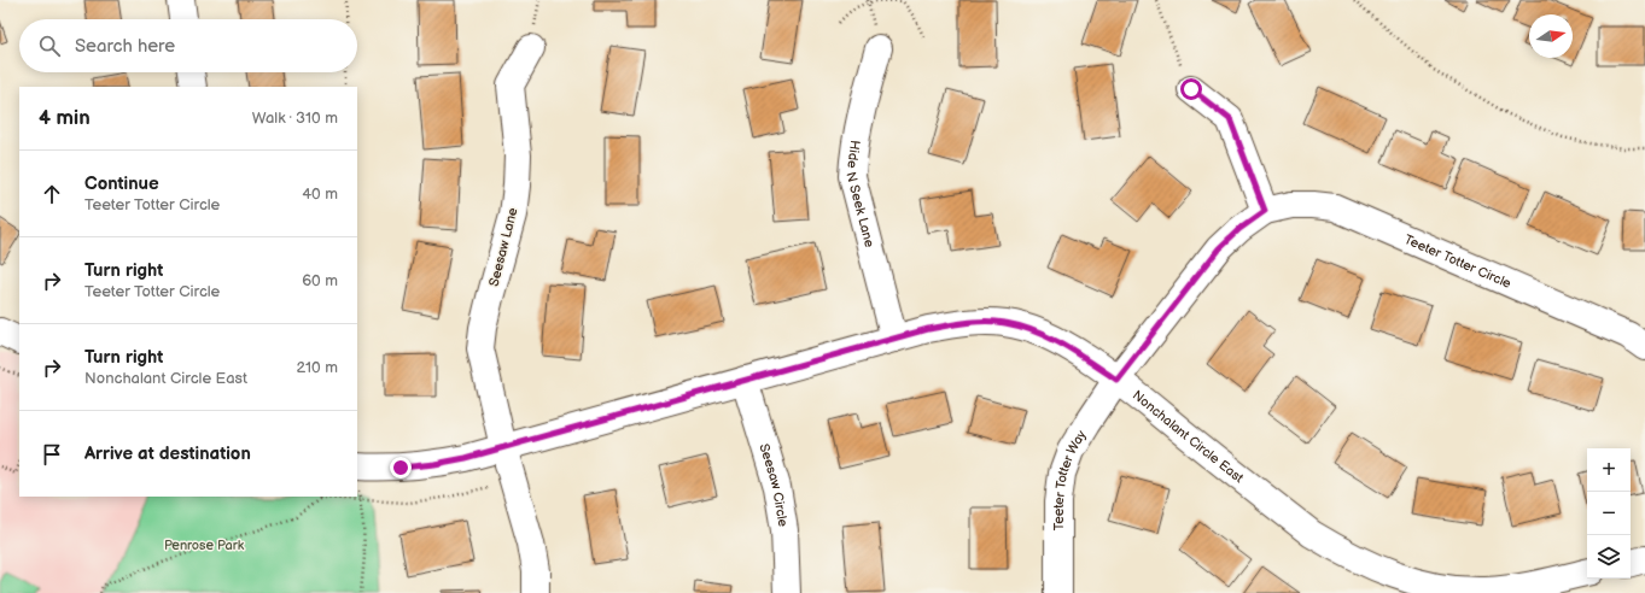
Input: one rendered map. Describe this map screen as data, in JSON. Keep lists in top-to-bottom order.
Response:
{
  "streets": {
    "street": [
      "Hide N Seek Lane",
      "Seesaw Lane",
      "Teeter Totter Circle",
      "Nonchalant Circle East",
      "Teeter Totter Way",
      "Seesaw Circle"
    ]
  },
  "crossings": [
    ["Hide N Seek Lane", "Nonchalant Circle East"],
    ["Seesaw Lane", "Nonchalant Circle East"],
    ["Teeter Totter Circle", "Nonchalant Circle East"],
    ["Teeter Totter Circle", "Teeter Totter Way"],
    ["Nonchalant Circle East", "Teeter Totter Way"],
    ["Nonchalant Circle East", "Seesaw Circle"]
  ],
  "parks": ["Penrose Park"],
  "north": "right",
  "page": {
    "search": "Search here",
    "heading": ["4 min", "Walk · 310 m"],
    "list": [
      ["Continue", "Teeter Totter Circle", "40 m"],
      ["Turn right", "Teeter Totter Circle", "60 m"],
      ["Turn right", "Nonchalant Circle East", "210 m"],
      "Arrive at destination"
    ],
    "map_buttons": ["+", "−"]
  }
}
